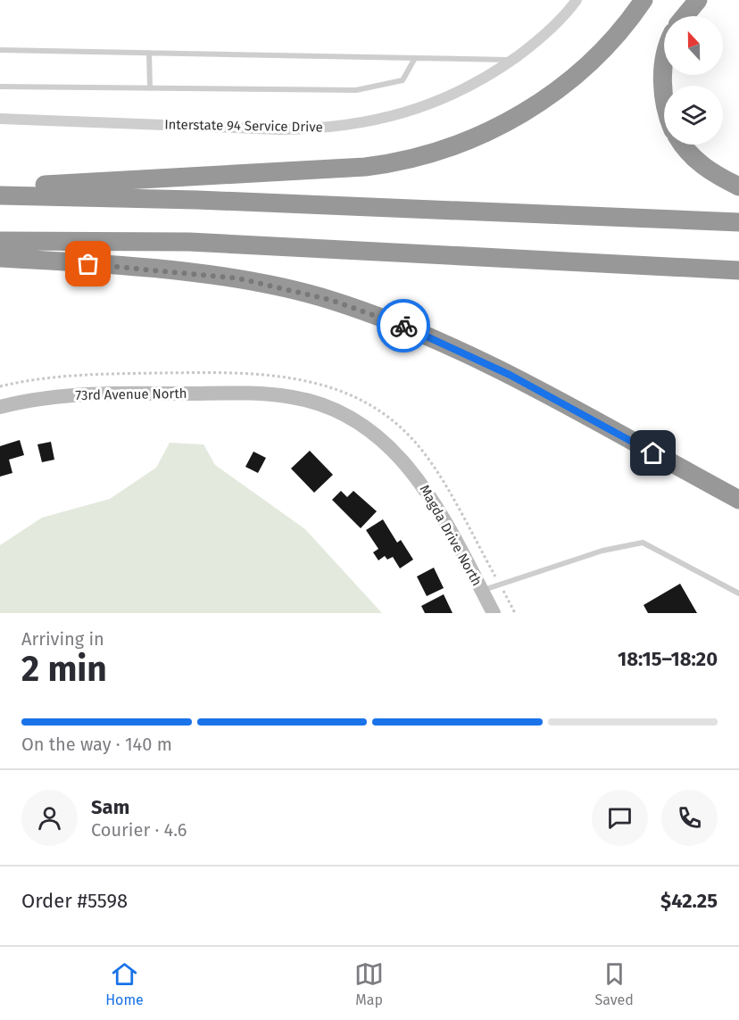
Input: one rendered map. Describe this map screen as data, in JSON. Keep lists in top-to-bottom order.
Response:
{
  "streets": {
    "street": ["Interstate 94 Service Drive", "73rd Avenue North", "Magda Drive North"]
  },
  "crossings": [
    ["73rd Avenue North", "Magda Drive North"]
  ],
  "north": "top",
  "page": {
    "heading": ["2 min", "Arriving in", "18:15–18:20"],
    "panel": [
      "Sam",
      "Courier · 4.6",
      "Order #5598",
      "$42.25"
    ],
    "bar": "On the way · 140 m",
    "tabs": ["Home", "Map", "Saved"]
  }
}
